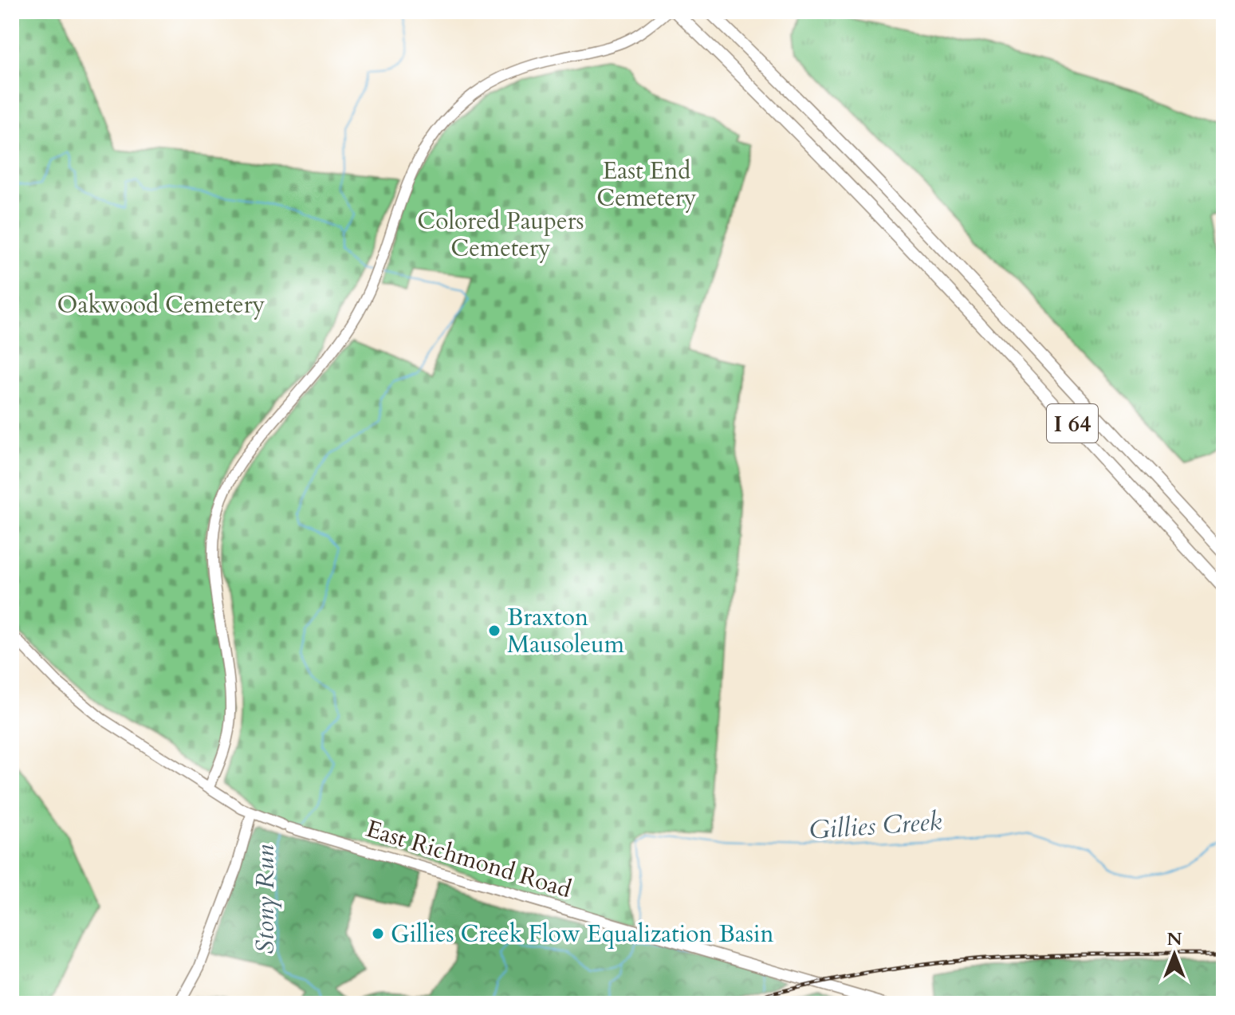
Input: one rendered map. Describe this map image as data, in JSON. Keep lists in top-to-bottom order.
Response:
{
  "streets": {
    "highway": ["I 64"],
    "street": ["East Richmond Road"]
  },
  "water": ["Gillies Creek", "Stony Run"],
  "parks": ["East End Cemetery", "Colored Paupers Cemetery", "Oakwood Cemetery"],
  "places": ["Braxton Mausoleum", "Gillies Creek Flow Equalization Basin"],
  "north": "top"
}
